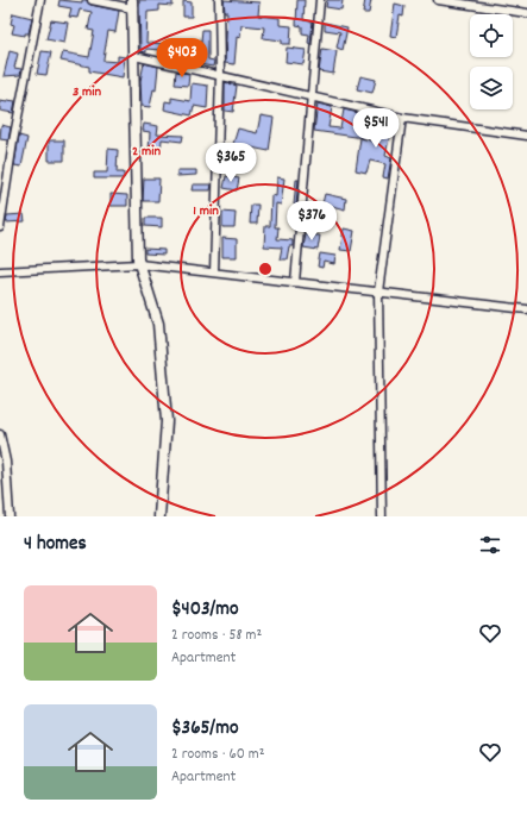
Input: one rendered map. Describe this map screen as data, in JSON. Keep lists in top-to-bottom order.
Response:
{
  "page": {
    "price": [
      "$403",
      "$541",
      "$365",
      "$376"
    ],
    "heading": "4 homes",
    "list": [
      {
        "name": "$403/mo",
        "note": "2 rooms · 58 m² · Apartment"
      },
      {
        "name": "$365/mo",
        "note": "2 rooms · 60 m² · Apartment"
      }
    ]
  },
  "rings": ["3 min", "2 min", "1 min"]
}
